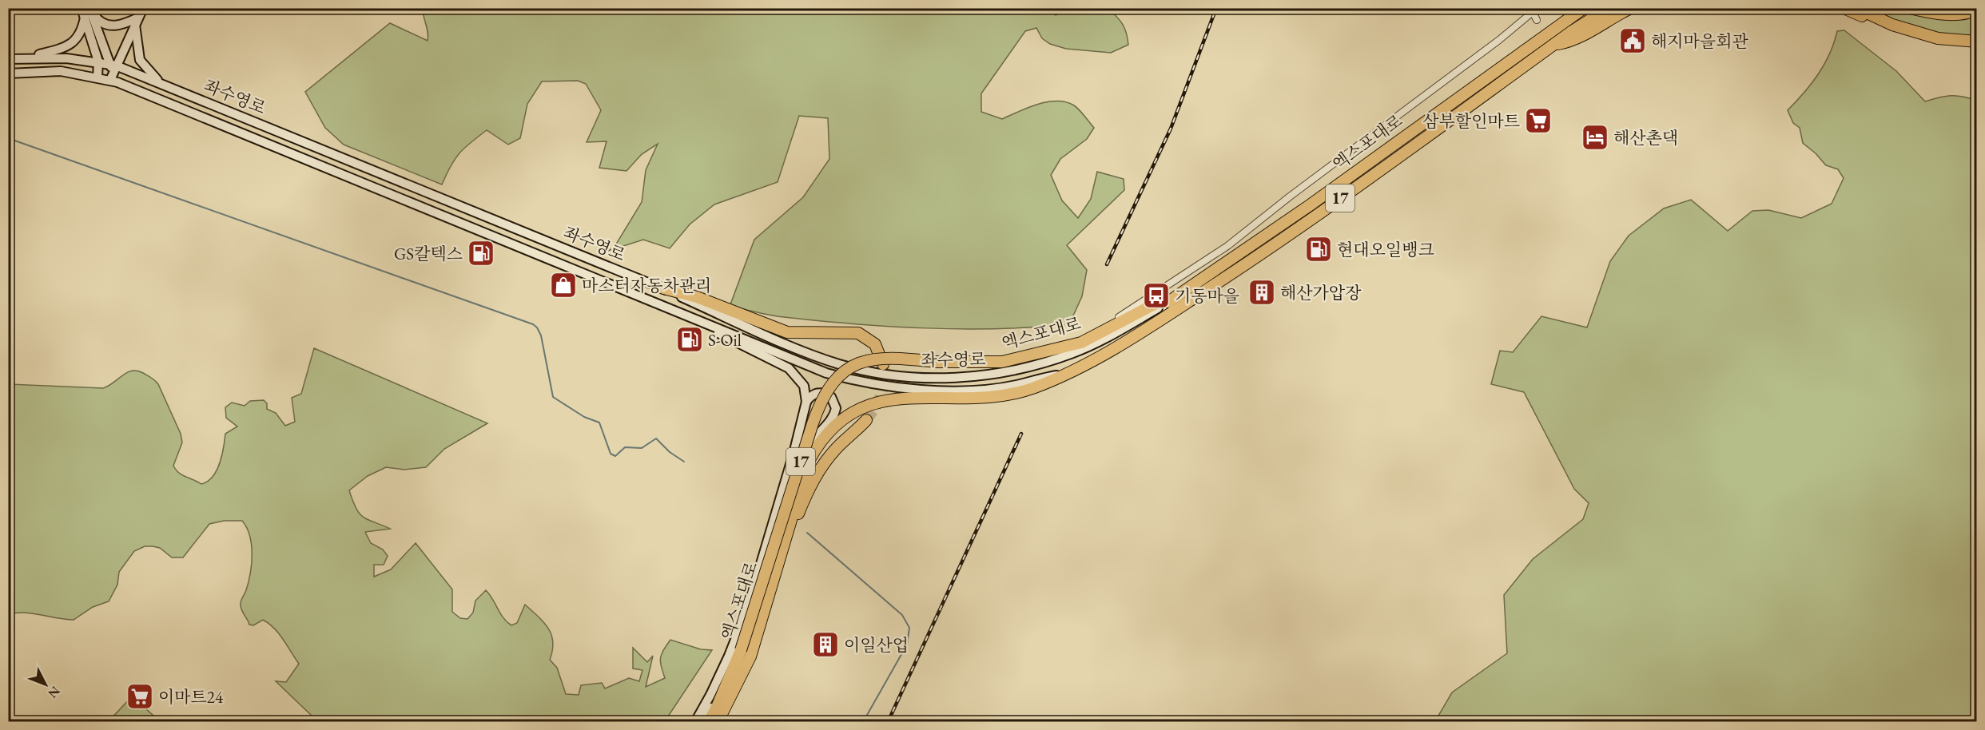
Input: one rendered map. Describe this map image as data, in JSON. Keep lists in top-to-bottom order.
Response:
{
  "streets": {
    "highway": ["엑스포대로", "17"],
    "street": ["좌수영로"]
  },
  "crossings": [
    ["좌수영로", "엑스포대로"]
  ],
  "places": {
    "public building": ["해지마을회관"],
    "supermarket": ["삼부할인마트", "이마트24"],
    "hotel": ["해산촌댁"],
    "fuel station": ["현대오일뱅크", "GS칼텍스", "S-Oil"],
    "shop": ["마스터자동차관리"],
    "building": ["해산가압장", "이일산업"],
    "bus stop": ["기동마을"]
  },
  "north": "bottom right"
}
